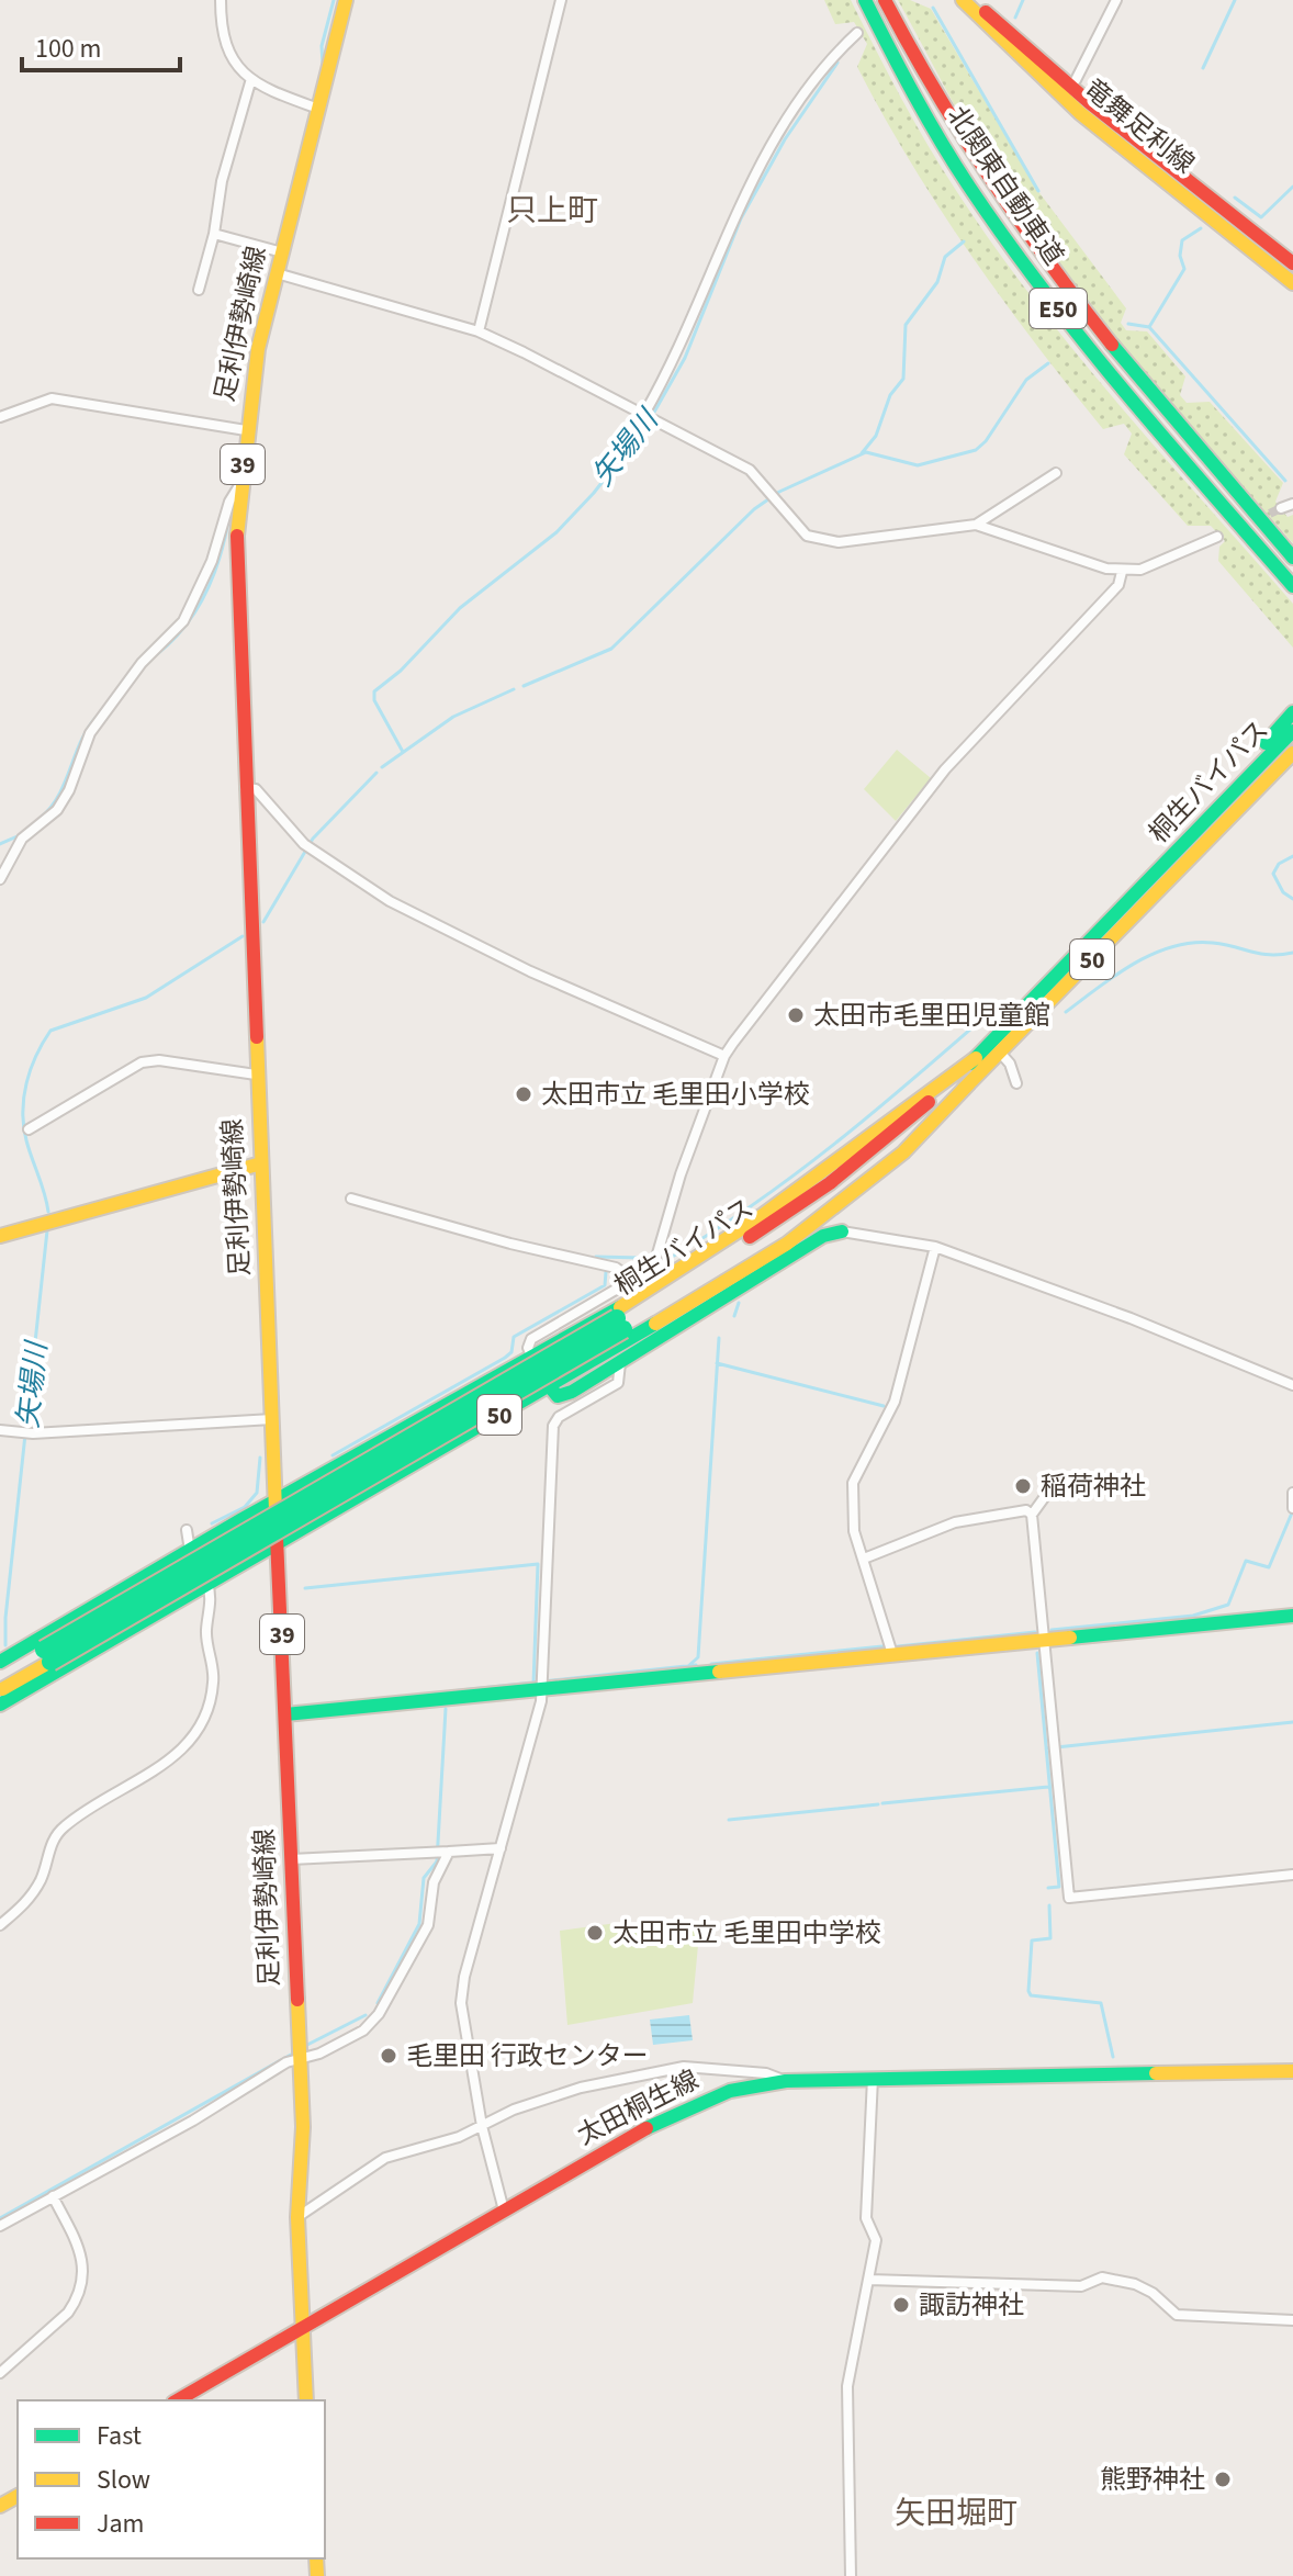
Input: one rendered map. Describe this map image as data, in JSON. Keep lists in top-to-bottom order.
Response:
{
  "streets": {
    "main road": [
      "竜舞足利線",
      "北関東自動車道",
      "E50",
      "足利伊勢崎線",
      "39",
      "桐生バイパス",
      "50",
      "太田桐生線"
    ]
  },
  "crossings": [
    ["足利伊勢崎線", "50"],
    ["足利伊勢崎線", "太田桐生線"],
    ["桐生バイパス", "50"]
  ],
  "districts": ["只上町", "矢田堀町"],
  "water": ["矢場川"],
  "places": [
    "太田市毛里田児童館",
    "太田市立 毛里田小学校",
    "稲荷神社",
    "太田市立 毛里田中学校",
    "毛里田 行政センター",
    "諏訪神社",
    "熊野神社"
  ],
  "legend": ["Fast", "Slow", "Jam"],
  "scale_bar": "100 m"
}
